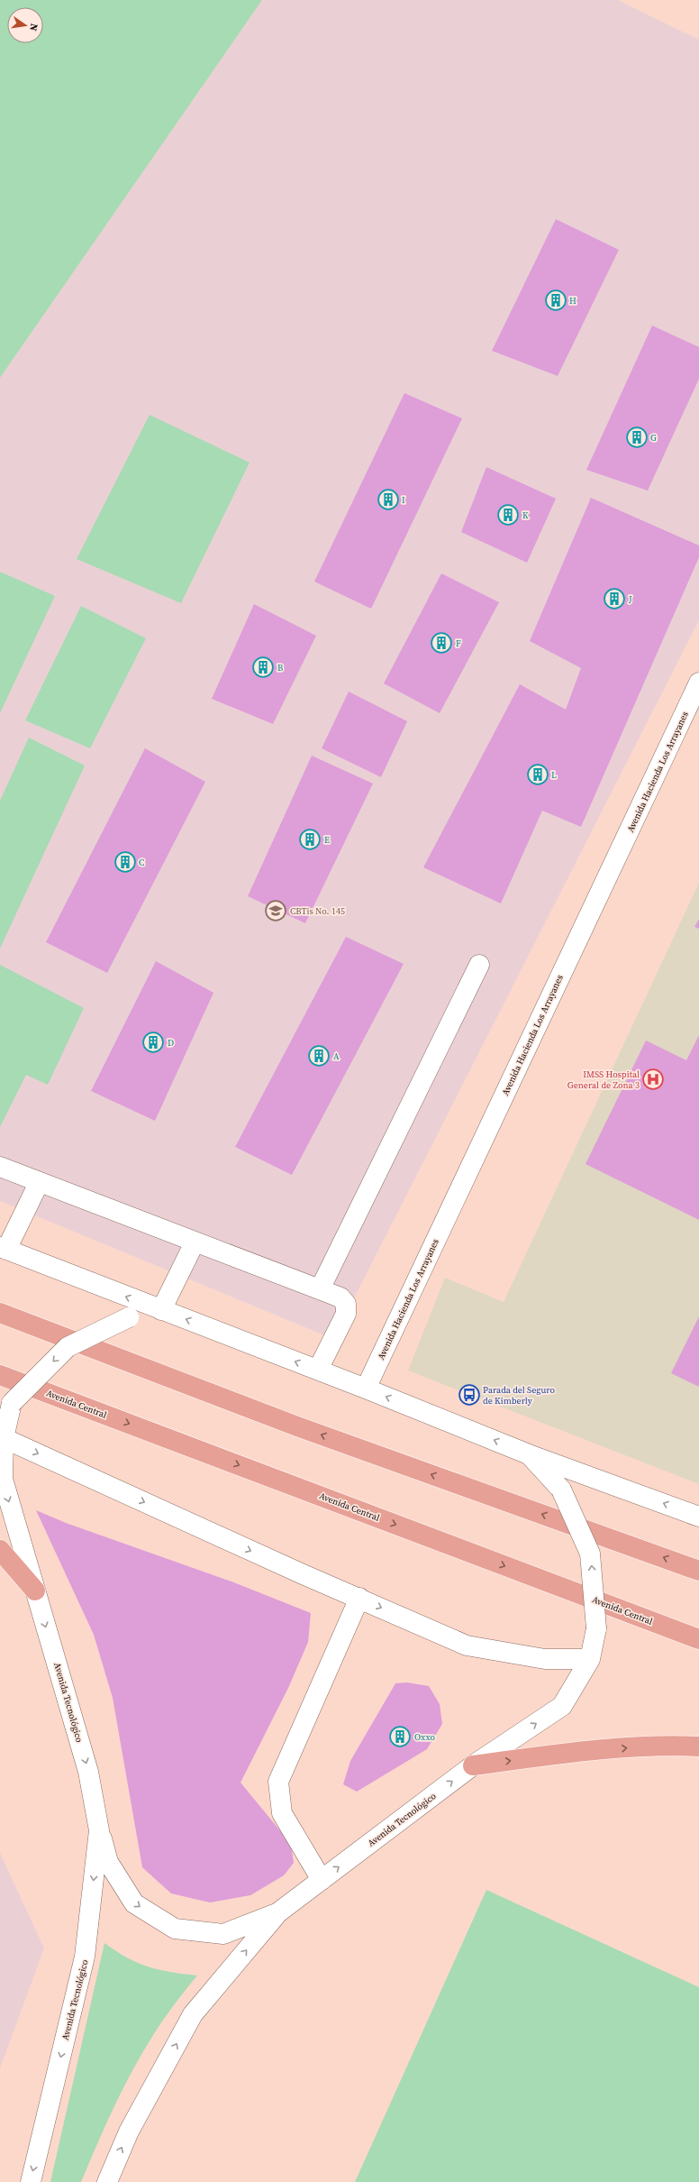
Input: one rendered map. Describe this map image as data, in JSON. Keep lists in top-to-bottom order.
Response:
{
  "streets": {
    "main road": ["Avenida Central"],
    "street": ["Avenida Hacienda Los Arrayanes", "Avenida Tecnológico"]
  },
  "places": {
    "building": [
      "H",
      "G",
      "I",
      "K",
      "J",
      "F",
      "B",
      "L",
      "E",
      "C",
      "D",
      "A",
      "Oxxo"
    ],
    "school or university": ["CBTis No. 145"],
    "hospital": ["IMSS Hospital General de Zona 3"],
    "bus stop": ["Parada del Seguro de Kimberly"]
  },
  "north": "right"
}
